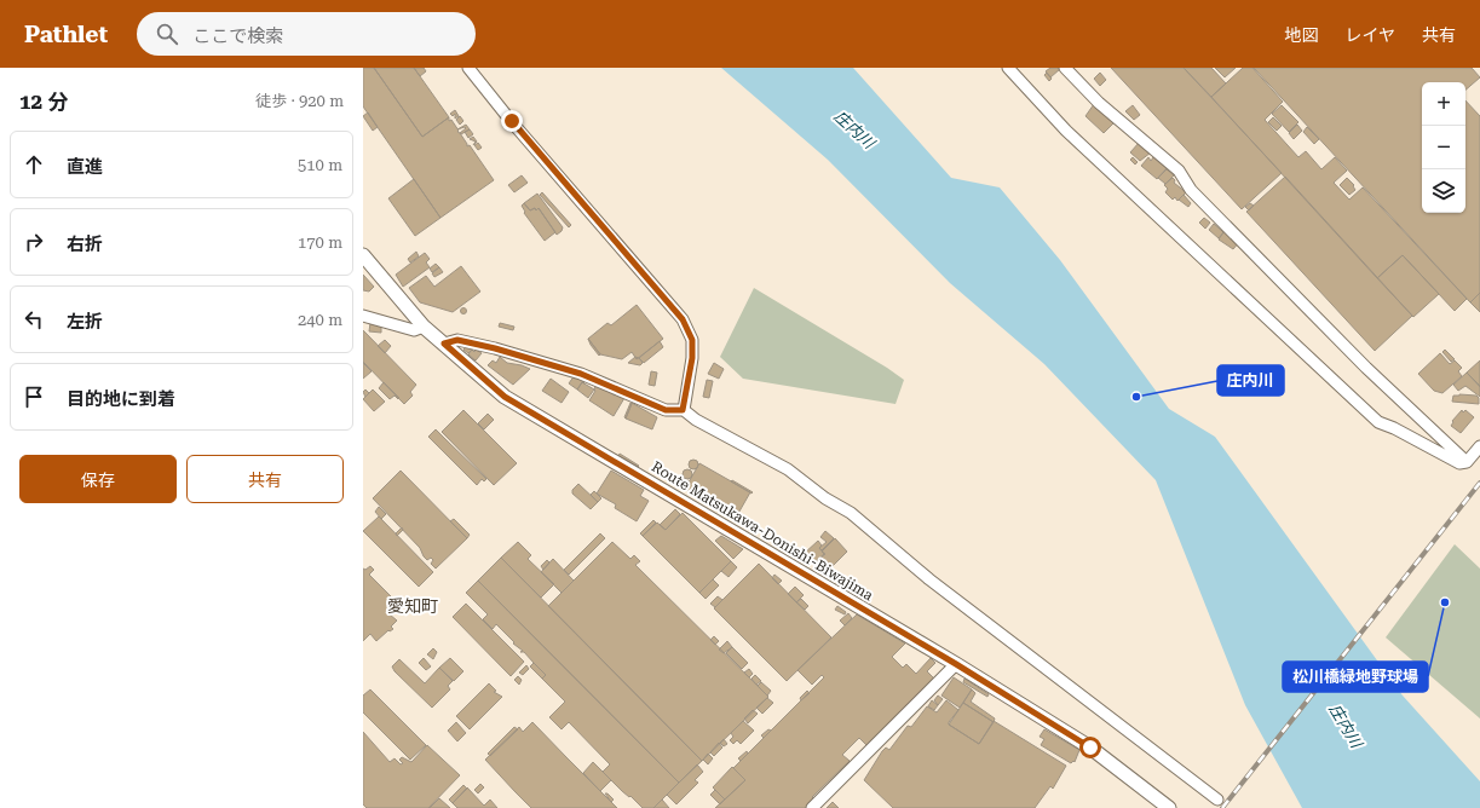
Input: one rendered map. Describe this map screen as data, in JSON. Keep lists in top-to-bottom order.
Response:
{
  "streets": {
    "main road": ["Route Matsukawa-Donishi-Biwajima"]
  },
  "districts": ["愛知町"],
  "water": ["庄内川"],
  "places": ["庄内川", "松川橋緑地野球場"],
  "page": {
    "header": "Pathlet",
    "search": "ここで検索",
    "nav": ["地図", "レイヤ", "共有"],
    "heading": ["12 分", "徒歩 · 920 m"],
    "map_buttons": ["+", "−"],
    "list": [
      ["直進", "510 m"],
      ["右折", "170 m"],
      ["左折", "240 m"],
      "目的地に到着"
    ],
    "buttons": ["保存", "共有"]
  }
}
